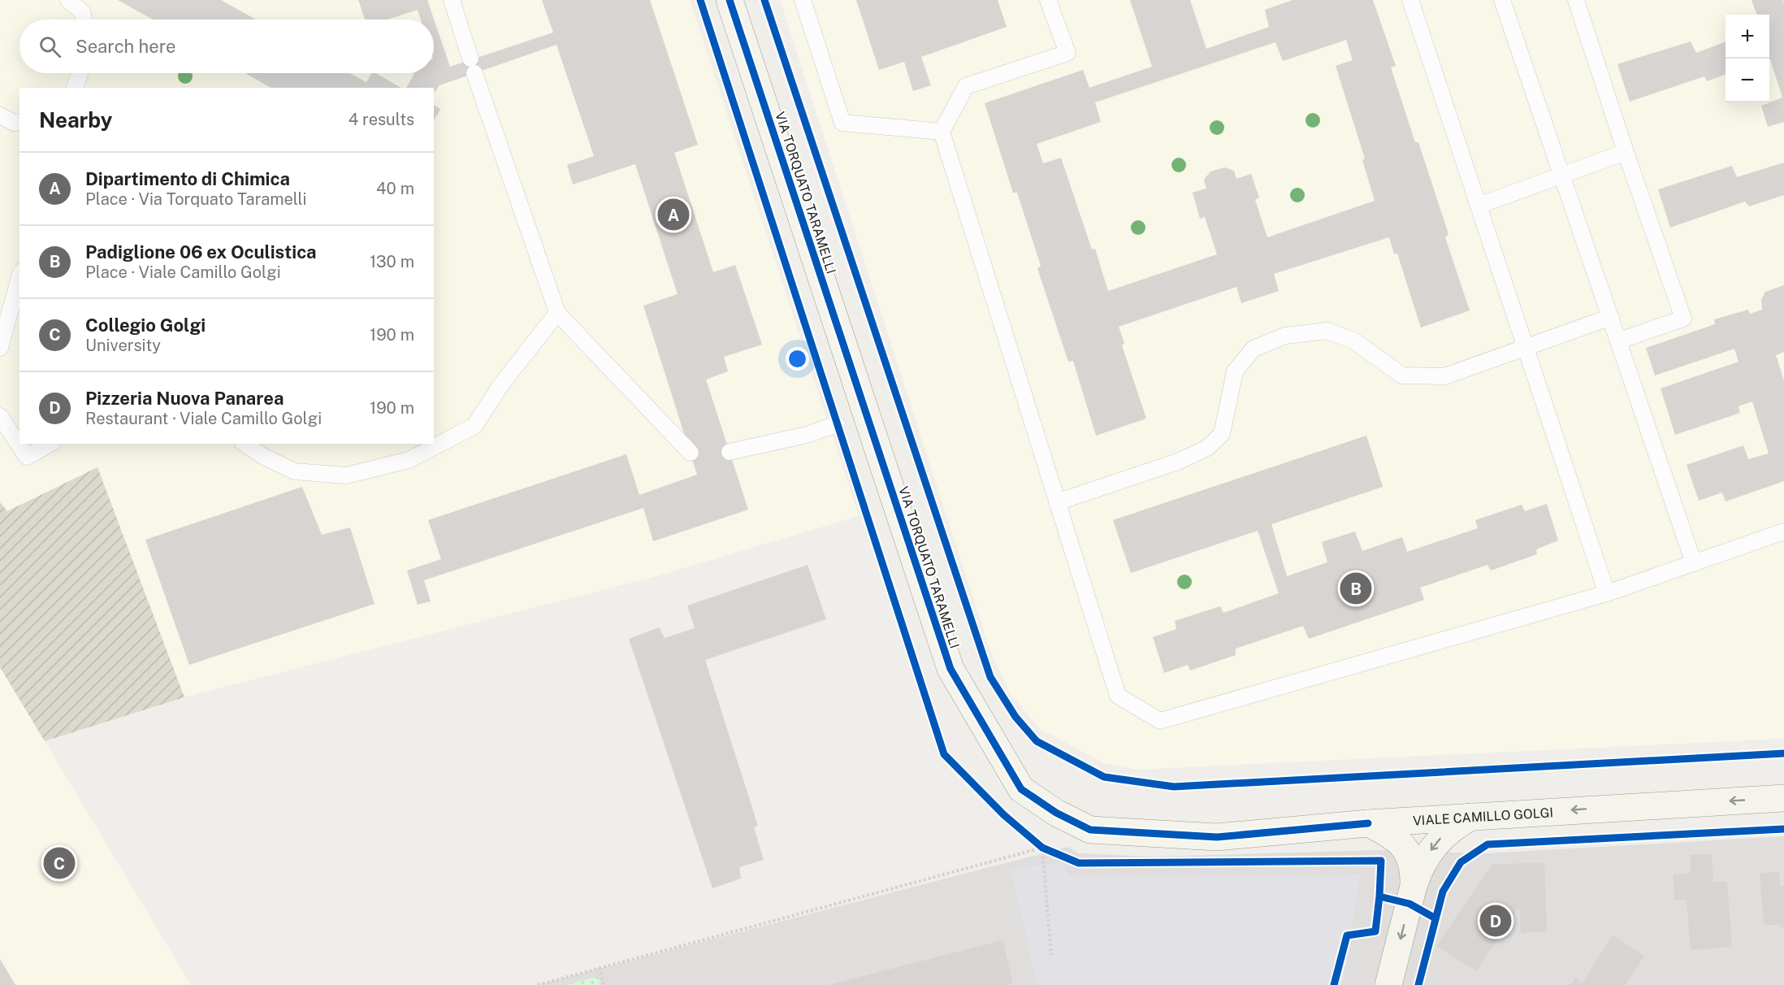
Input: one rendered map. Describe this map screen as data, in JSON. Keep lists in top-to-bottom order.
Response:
{
  "streets": {
    "main road": ["VIA TORQUATO TARAMELLI", "VIALE CAMILLO GOLGI"]
  },
  "crossings": [
    ["VIA TORQUATO TARAMELLI", "VIALE CAMILLO GOLGI"]
  ],
  "one_way": ["VIALE CAMILLO GOLGI"],
  "page": {
    "map_buttons": ["+", "−"],
    "search": "Search here",
    "heading": ["Nearby", "4 results"],
    "list": [
      {
        "mark": "A",
        "name": "Dipartimento di Chimica",
        "note": "Place · Via Torquato Taramelli",
        "value": "40 m"
      },
      {
        "mark": "B",
        "name": "Padiglione 06 ex Oculistica",
        "note": "Place · Viale Camillo Golgi",
        "value": "130 m"
      },
      {
        "mark": "C",
        "name": "Collegio Golgi",
        "note": "University",
        "value": "190 m"
      },
      {
        "mark": "D",
        "name": "Pizzeria Nuova Panarea",
        "note": "Restaurant · Viale Camillo Golgi",
        "value": "190 m"
      }
    ],
    "pins": [
      "A",
      "B",
      "C",
      "D"
    ]
  }
}
